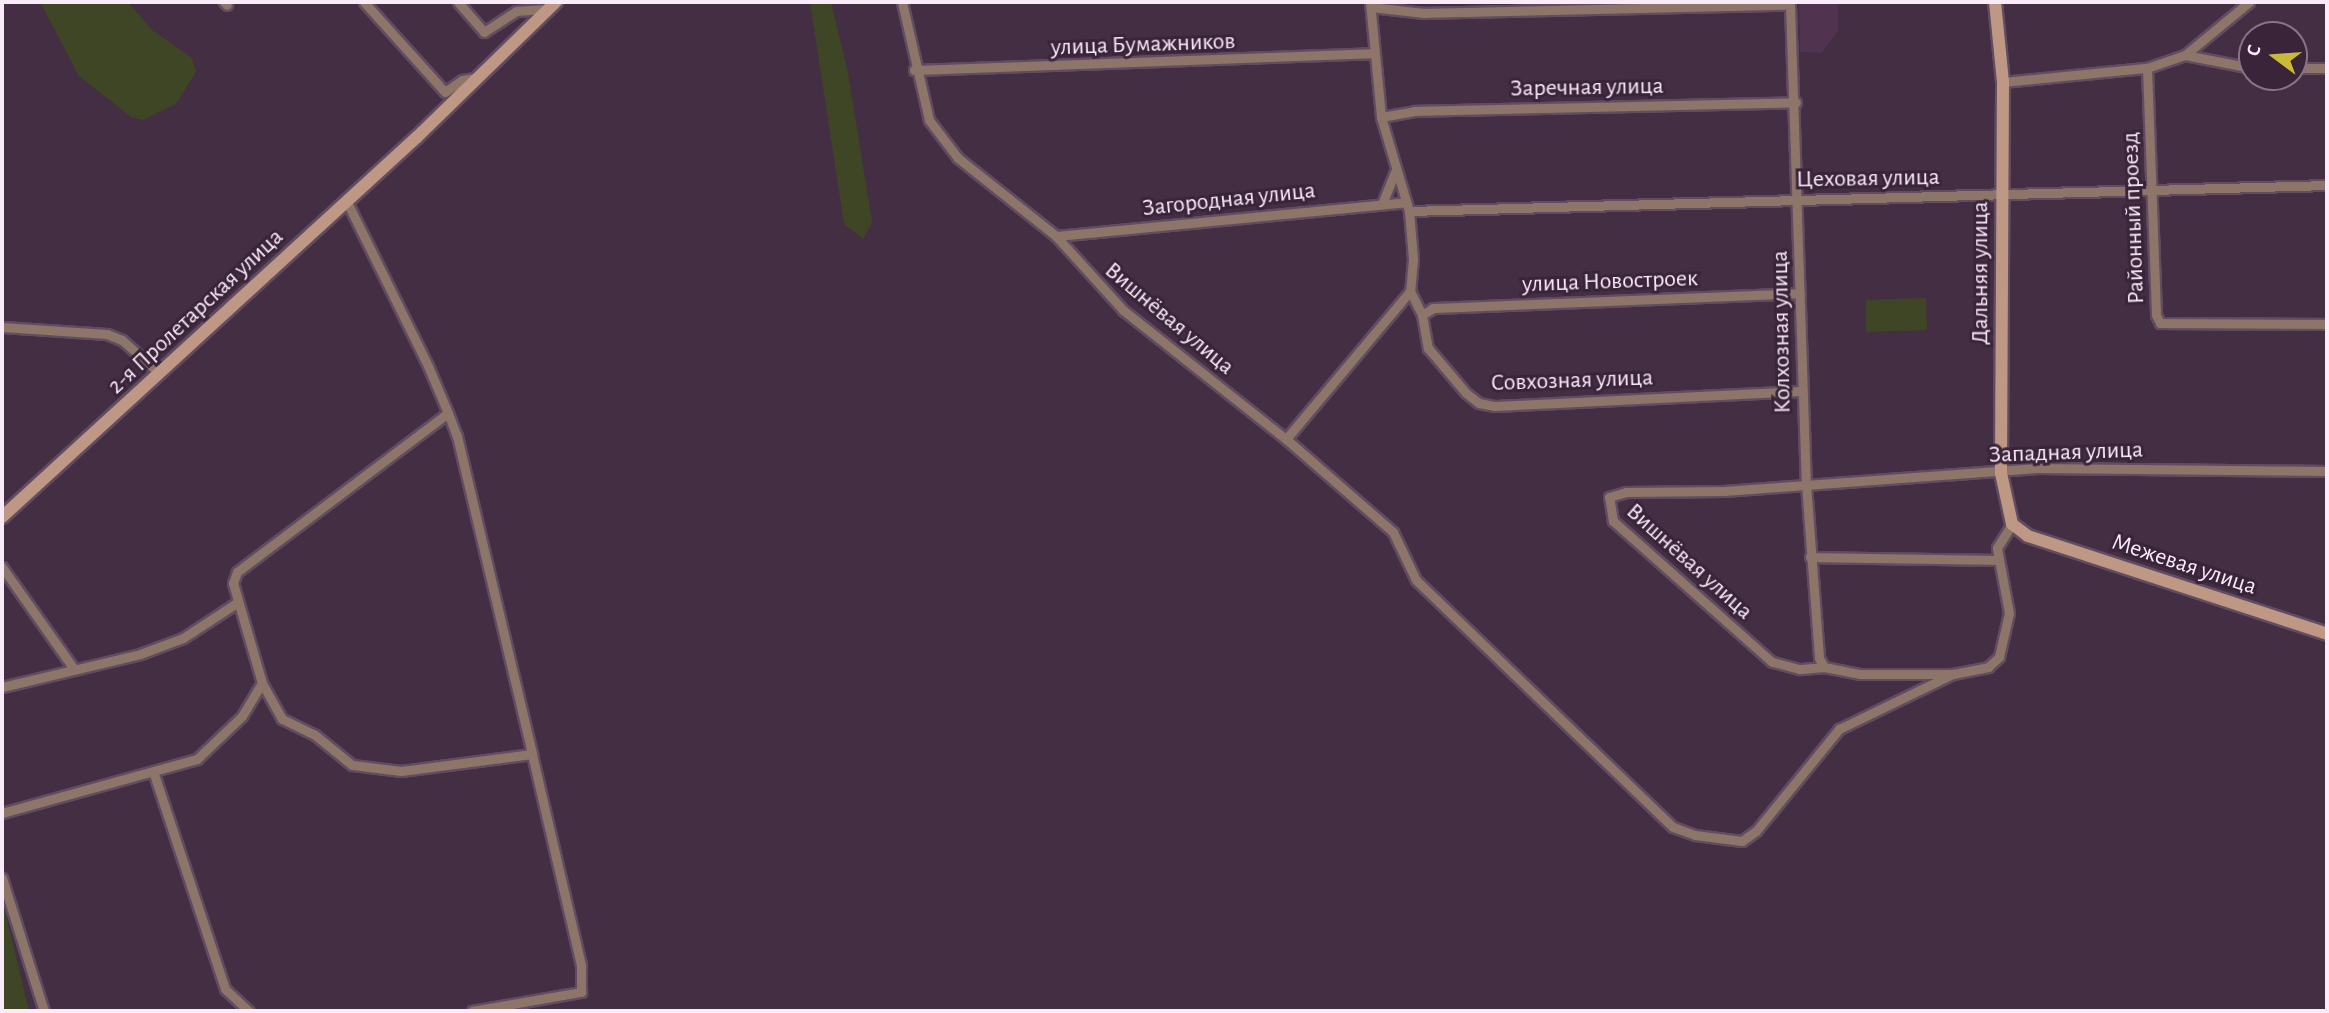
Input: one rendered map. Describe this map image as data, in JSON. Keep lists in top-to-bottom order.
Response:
{
  "streets": {
    "street": [
      "улица Бумажников",
      "Заречная улица",
      "Цеховая улица",
      "Загородная улица",
      "Районный проезд",
      "Дальняя улица",
      "улица Новостроек",
      "2-я Пролетарская улица",
      "Вишнёвая улица",
      "Колхозная улица",
      "Совхозная улица",
      "Западная улица",
      "Межевая улица"
    ]
  },
  "crossings": [
    ["улица Бумажников", "Вишнёвая улица"],
    ["Заречная улица", "Колхозная улица"],
    ["Цеховая улица", "Загородная улица"],
    ["Цеховая улица", "Районный проезд"],
    ["Цеховая улица", "Дальняя улица"],
    ["Цеховая улица", "Колхозная улица"],
    ["Загородная улица", "Вишнёвая улица"],
    ["Дальняя улица", "Западная улица"],
    ["Дальняя улица", "Межевая улица"],
    ["улица Новостроек", "Колхозная улица"],
    ["улица Новостроек", "Совхозная улица"],
    ["Вишнёвая улица", "Колхозная улица"],
    ["Вишнёвая улица", "Западная улица"],
    ["Колхозная улица", "Совхозная улица"],
    ["Колхозная улица", "Западная улица"]
  ],
  "north": "left"
}
